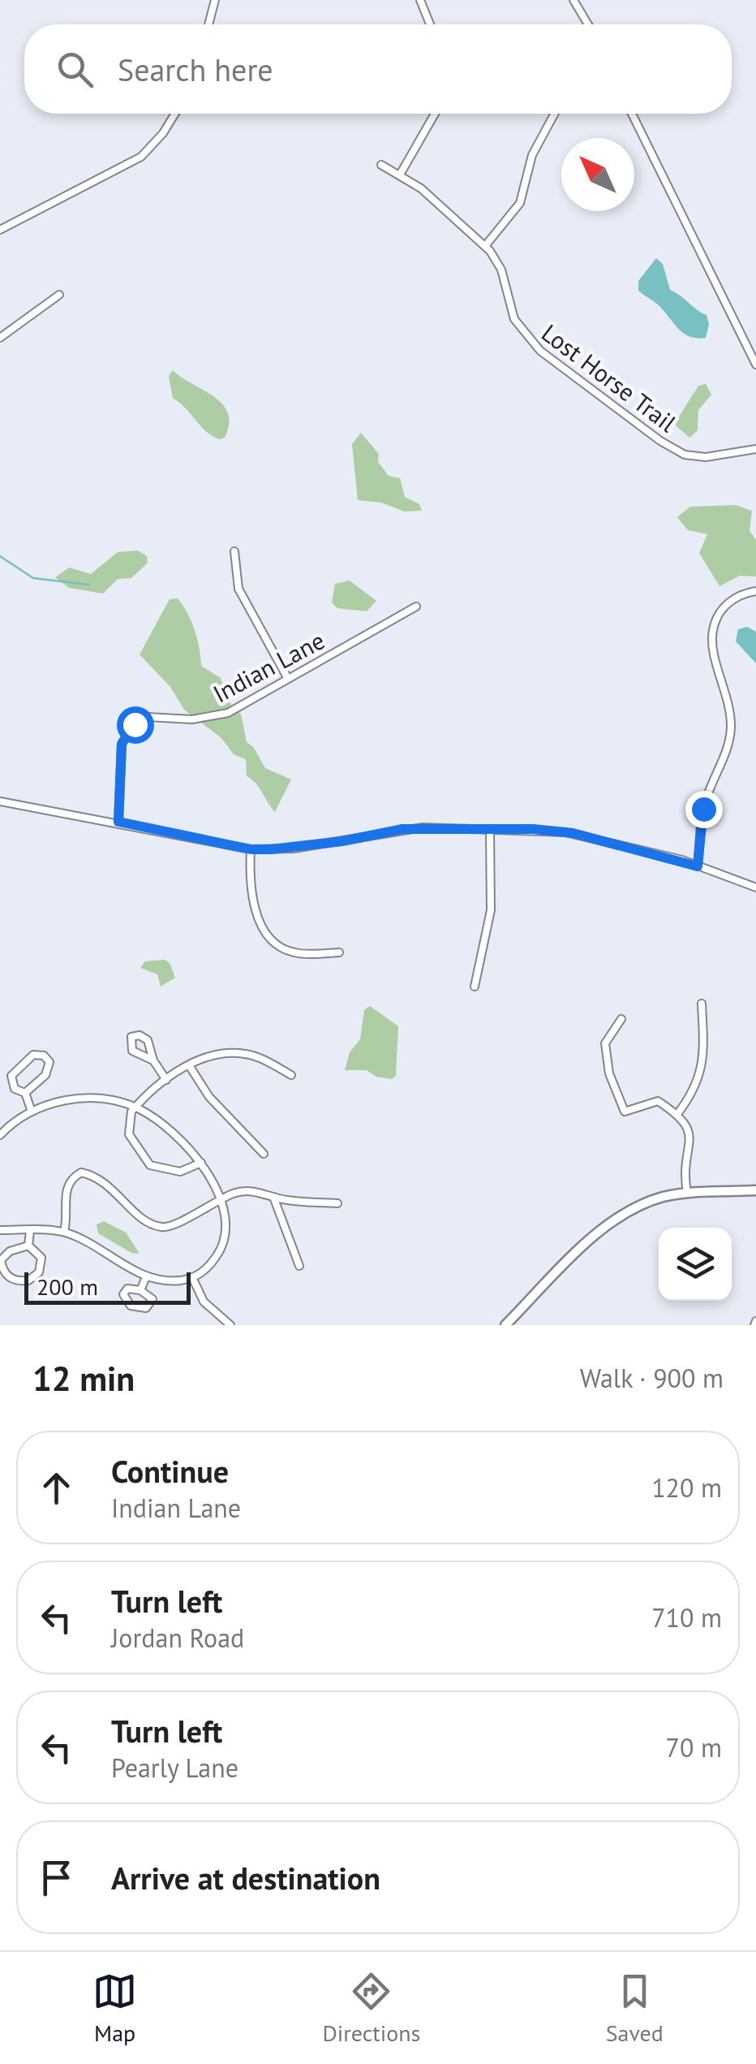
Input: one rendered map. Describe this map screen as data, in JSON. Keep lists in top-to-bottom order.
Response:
{
  "streets": {
    "street": ["Lost Horse Trail", "Indian Lane"]
  },
  "scale_bar": "200 m",
  "north": "top left",
  "page": {
    "search": "Search here",
    "scale": "200 m",
    "heading": ["12 min", "Walk · 900 m"],
    "list": [
      ["Continue", "Indian Lane", "120 m"],
      ["Turn left", "Jordan Road", "710 m"],
      ["Turn left", "Pearly Lane", "70 m"],
      "Arrive at destination"
    ],
    "nav": ["Map", "Directions", "Saved"]
  }
}
